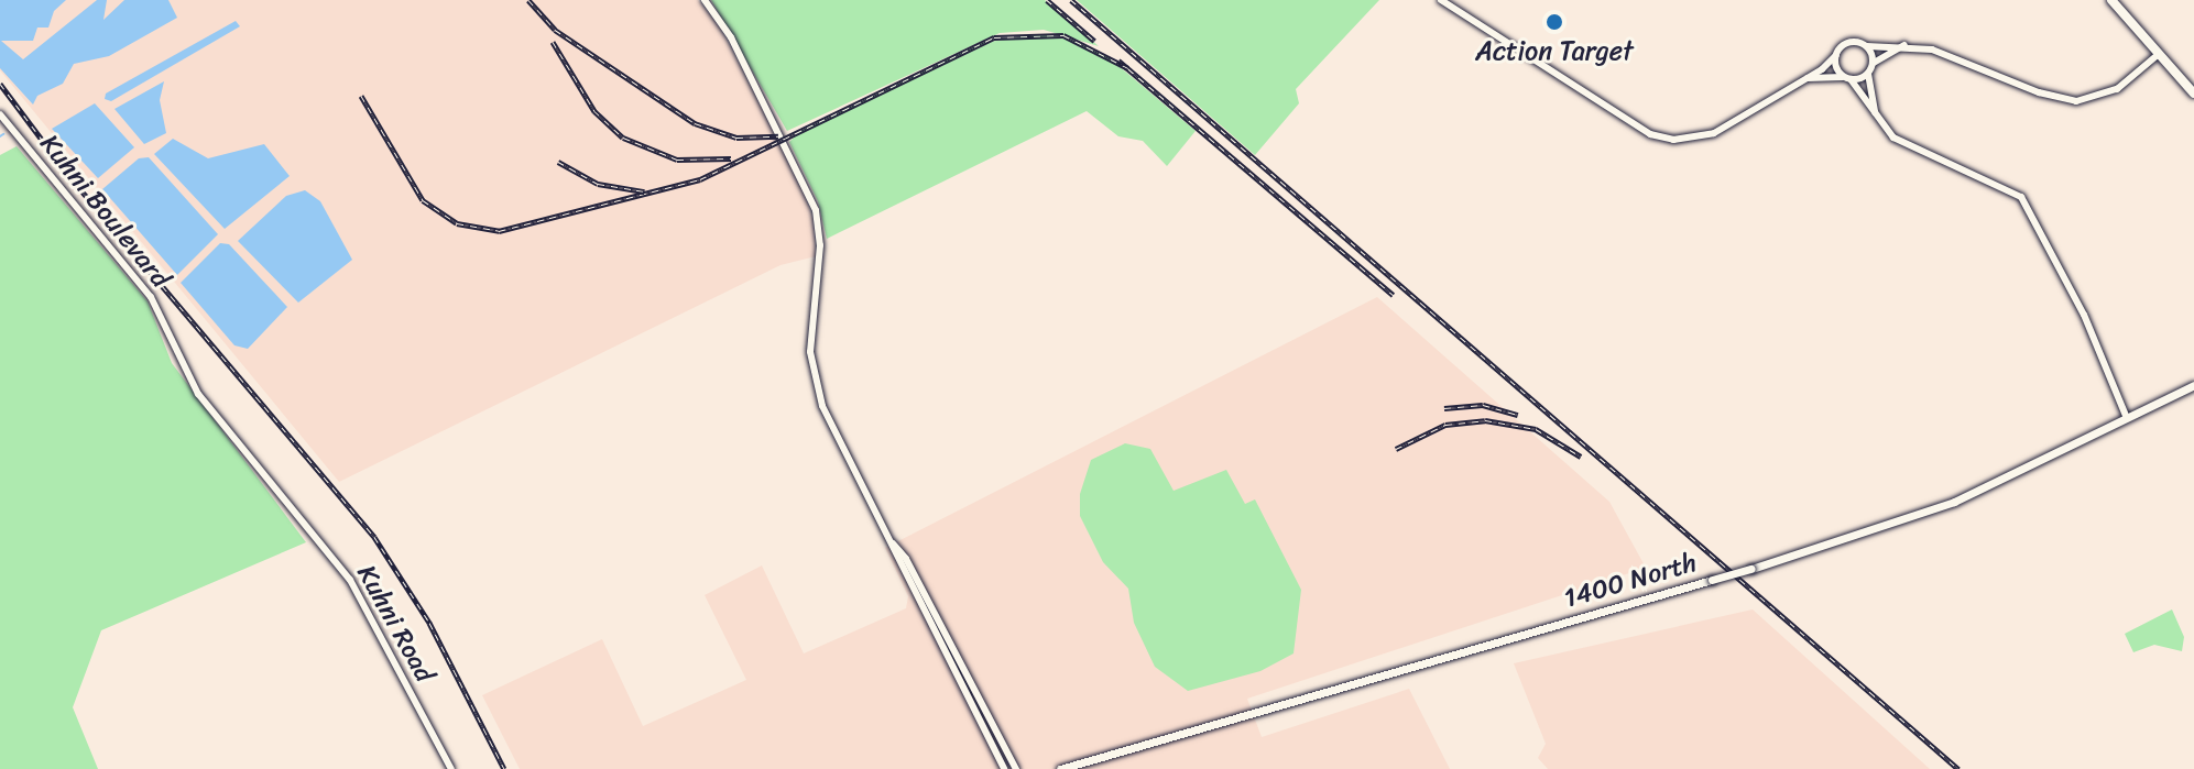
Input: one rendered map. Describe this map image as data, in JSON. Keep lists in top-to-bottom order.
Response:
{
  "streets": {
    "main road": ["1400 North"],
    "street": ["Kuhni Boulevard", "Kuhni Road"]
  },
  "crossings": [
    ["Kuhni Boulevard", "Kuhni Road"]
  ],
  "places": ["Action Target"]
}
